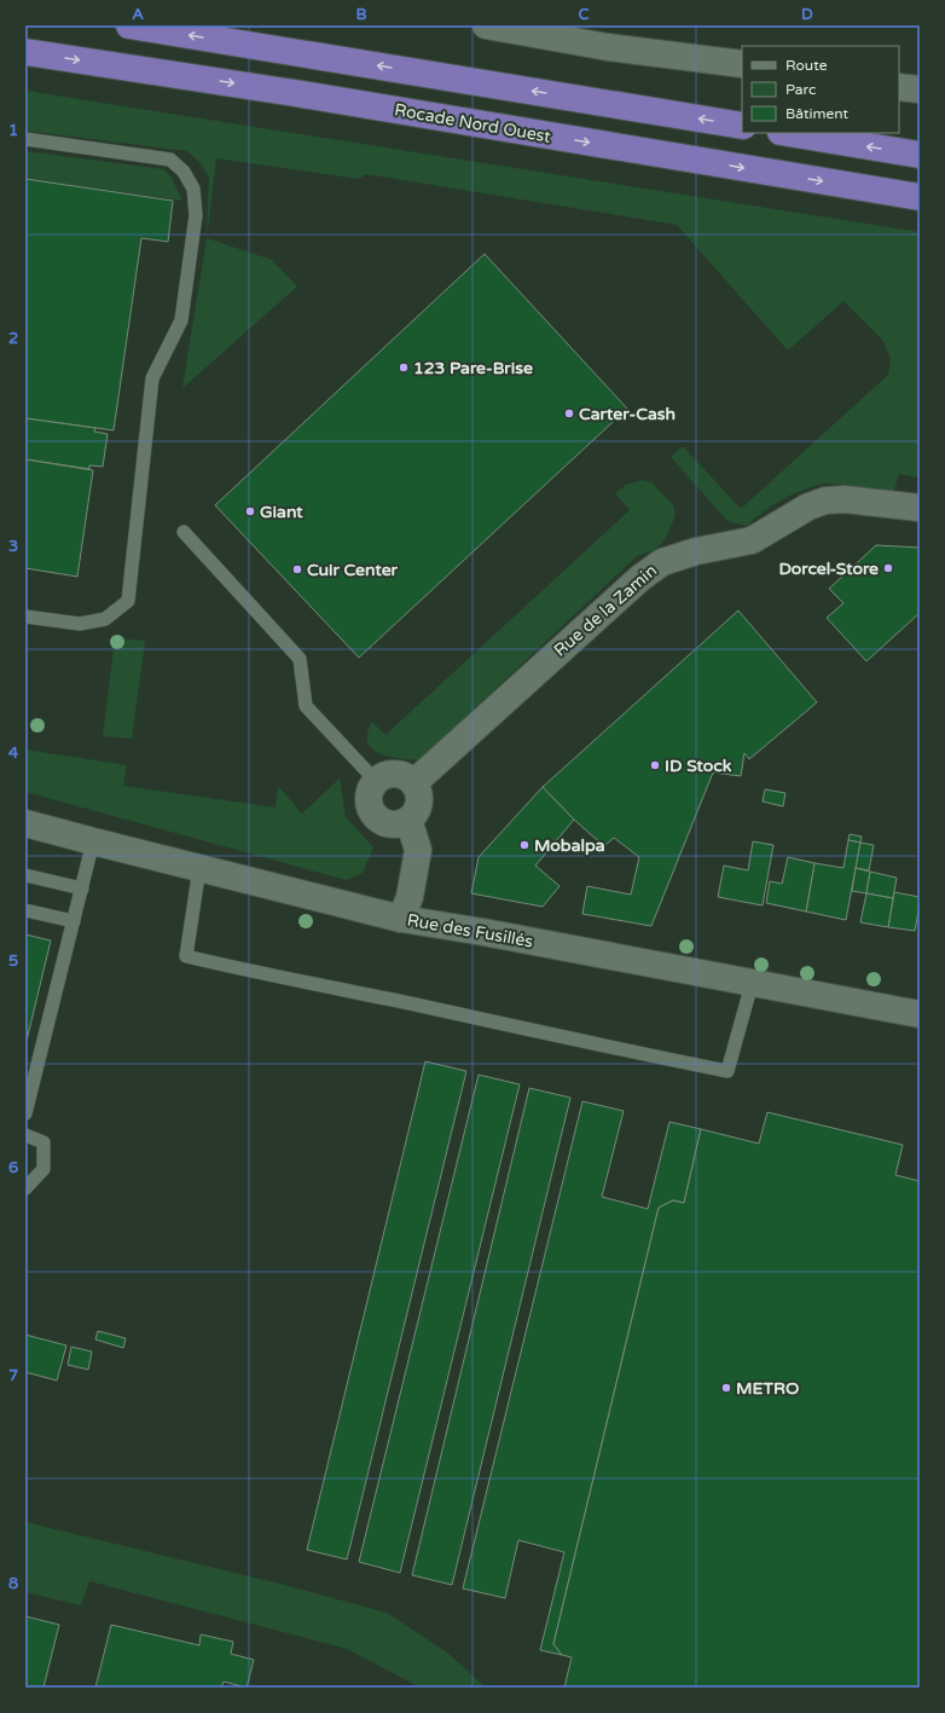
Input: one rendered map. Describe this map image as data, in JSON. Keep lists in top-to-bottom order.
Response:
{
  "streets": {
    "highway": ["Rocade Nord Ouest"],
    "street": ["Rue de la Zamin", "Rue des Fusillés"]
  },
  "places": [
    "123 Pare-Brise",
    "Carter-Cash",
    "Giant",
    "Dorcel-Store",
    "Cuir Center",
    "ID Stock",
    "Mobalpa",
    "METRO"
  ],
  "legend": ["Route", "Parc", "Bâtiment"],
  "grid": {
    "columns": [
      "A",
      "B",
      "C",
      "D"
    ],
    "rows": [
      "1",
      "2",
      "3",
      "4",
      "5",
      "6",
      "7",
      "8"
    ]
  }
}
